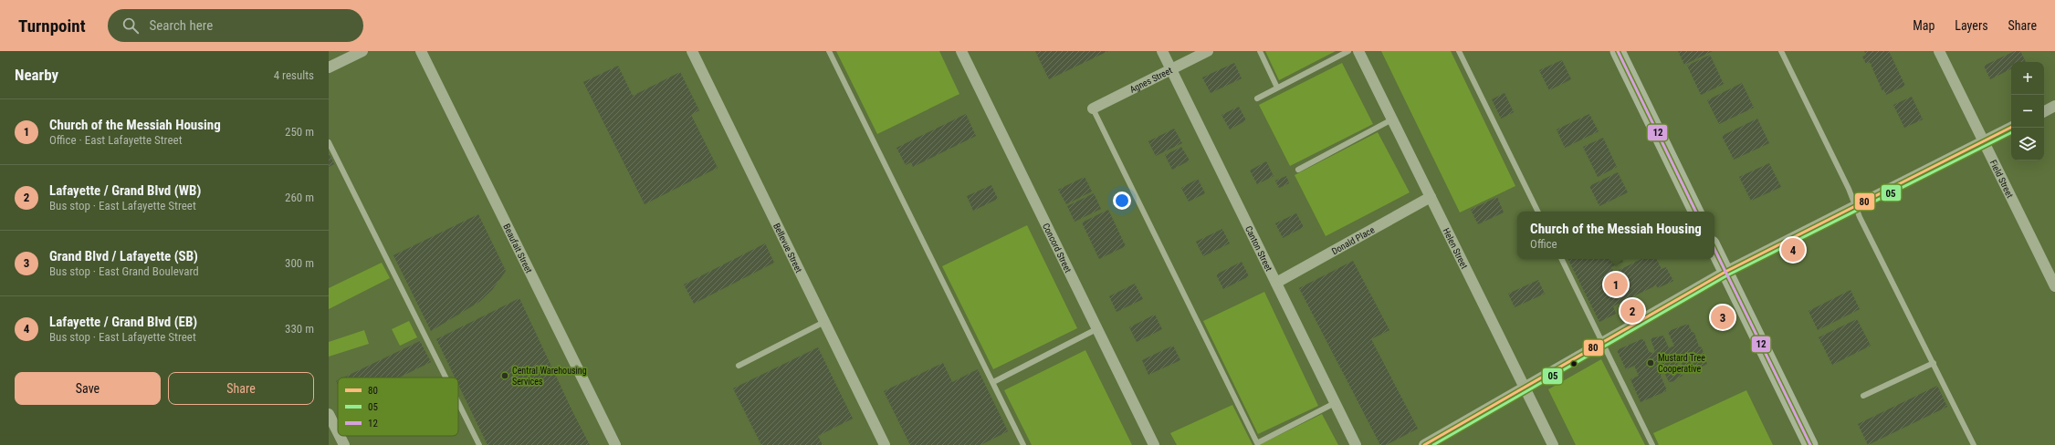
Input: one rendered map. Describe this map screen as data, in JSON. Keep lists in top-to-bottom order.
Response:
{
  "streets": {
    "street": [
      "Agnes Street",
      "Field Street",
      "Donald Place",
      "Beaufait Street",
      "Bellevue Street",
      "Concord Street",
      "Canton Street",
      "Helen Street"
    ]
  },
  "crossings": [
    ["Agnes Street", "Canton Street"],
    ["Donald Place", "Canton Street"],
    ["Donald Place", "Helen Street"]
  ],
  "places": ["Mustard Tree Cooperative", "Central Warehousing Services"],
  "lines": ["transit line 12", "transit line 80", "transit line 05"],
  "legend": ["80", "05", "12"],
  "page": {
    "header": "Turnpoint",
    "search": "Search here",
    "nav": ["Map", "Layers", "Share"],
    "heading": ["Nearby", "4 results"],
    "map_buttons": ["+", "−"],
    "list": [
      {
        "mark": "1",
        "name": "Church of the Messiah Housing",
        "note": "Office · East Lafayette Street",
        "value": "250 m"
      },
      {
        "mark": "2",
        "name": "Lafayette / Grand Blvd (WB)",
        "note": "Bus stop · East Lafayette Street",
        "value": "260 m"
      },
      {
        "mark": "3",
        "name": "Grand Blvd / Lafayette (SB)",
        "note": "Bus stop · East Grand Boulevard",
        "value": "300 m"
      },
      {
        "mark": "4",
        "name": "Lafayette / Grand Blvd (EB)",
        "note": "Bus stop · East Lafayette Street",
        "value": "330 m"
      }
    ],
    "popup": ["Church of the Messiah Housing", "Office"],
    "pins": [
      "4",
      "1",
      "2",
      "3"
    ],
    "buttons": ["Save", "Share"]
  }
}
